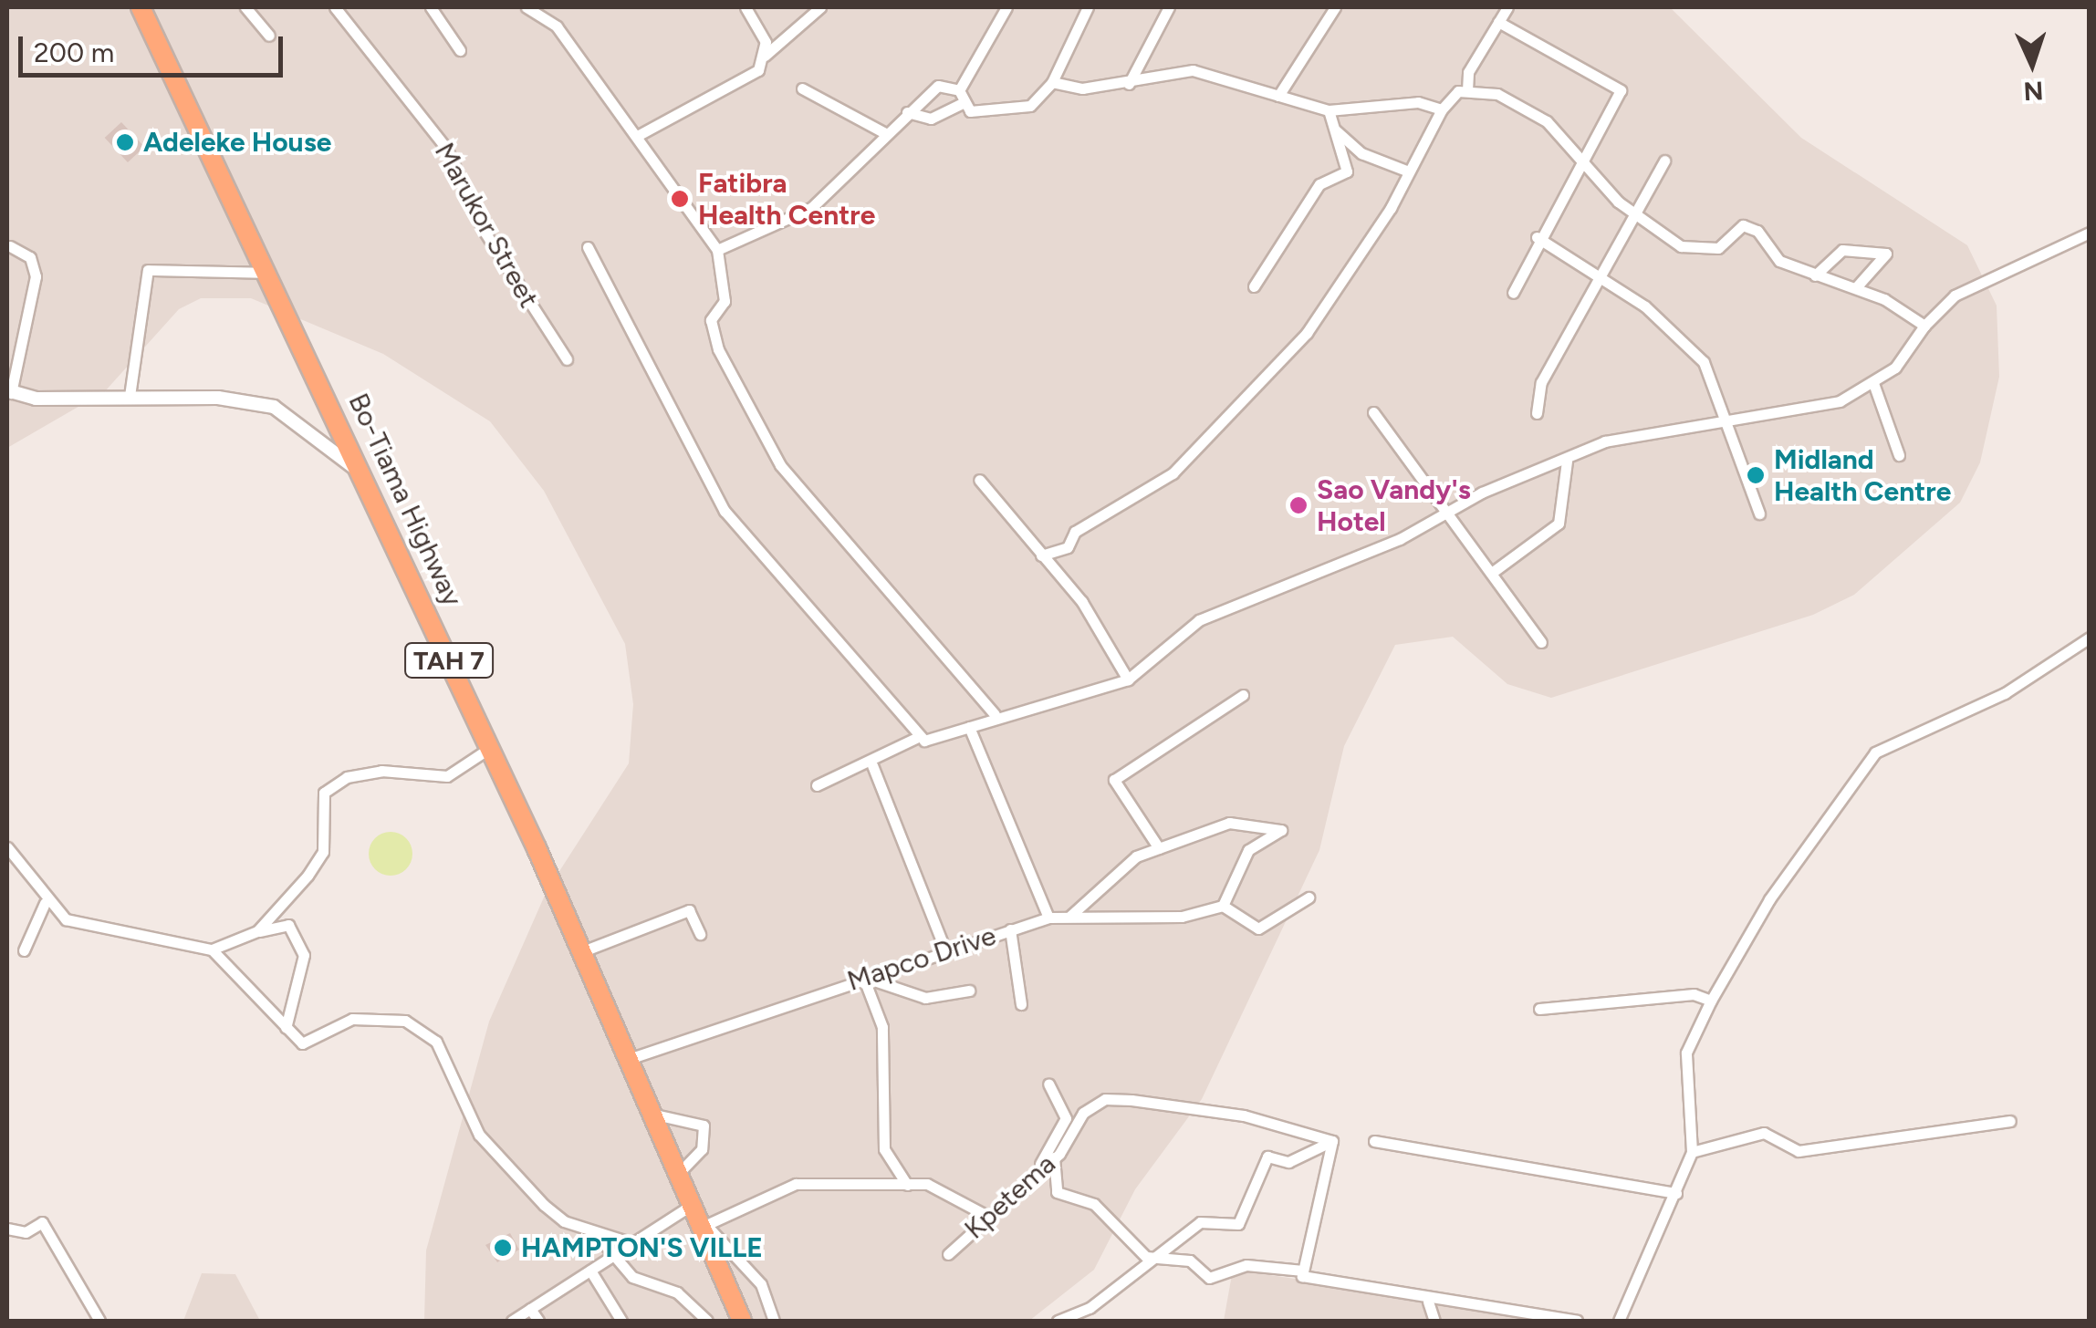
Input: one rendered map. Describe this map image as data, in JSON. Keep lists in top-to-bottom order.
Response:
{
  "streets": {
    "highway": ["Bo-Tiama Highway", "TAH 7"],
    "street": ["Marukor Street", "Mapco Drive", "Kpetema"]
  },
  "crossings": [
    ["Bo-Tiama Highway", "Mapco Drive"]
  ],
  "places": [
    "Adeleke House",
    "Fatibra Health Centre",
    "Midland Health Centre",
    "Sao Vandy's Hotel",
    "HAMPTON'S VILLE"
  ],
  "scale_bar": "200 m",
  "north": "bottom"
}
